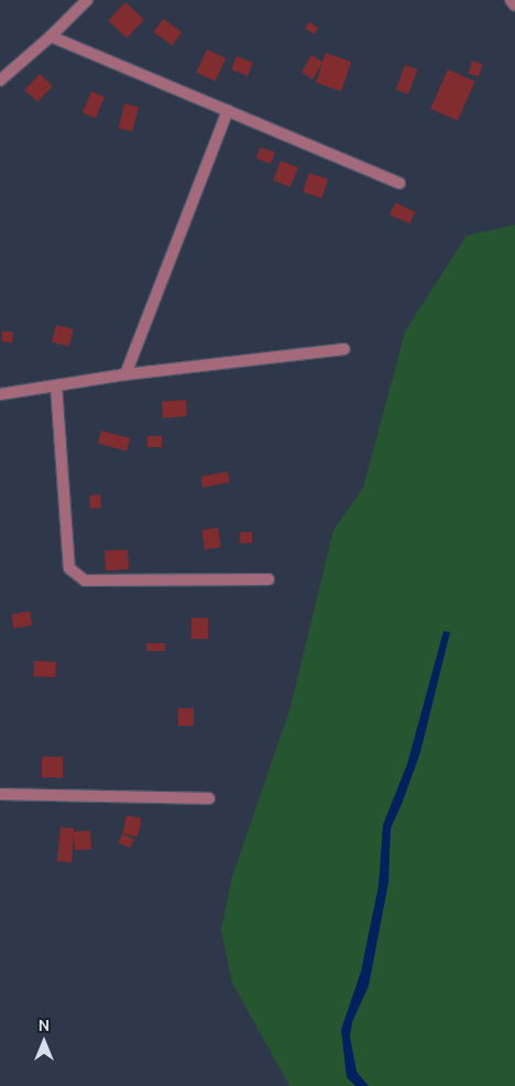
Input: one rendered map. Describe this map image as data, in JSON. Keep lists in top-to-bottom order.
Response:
{
  "north": "top"
}
